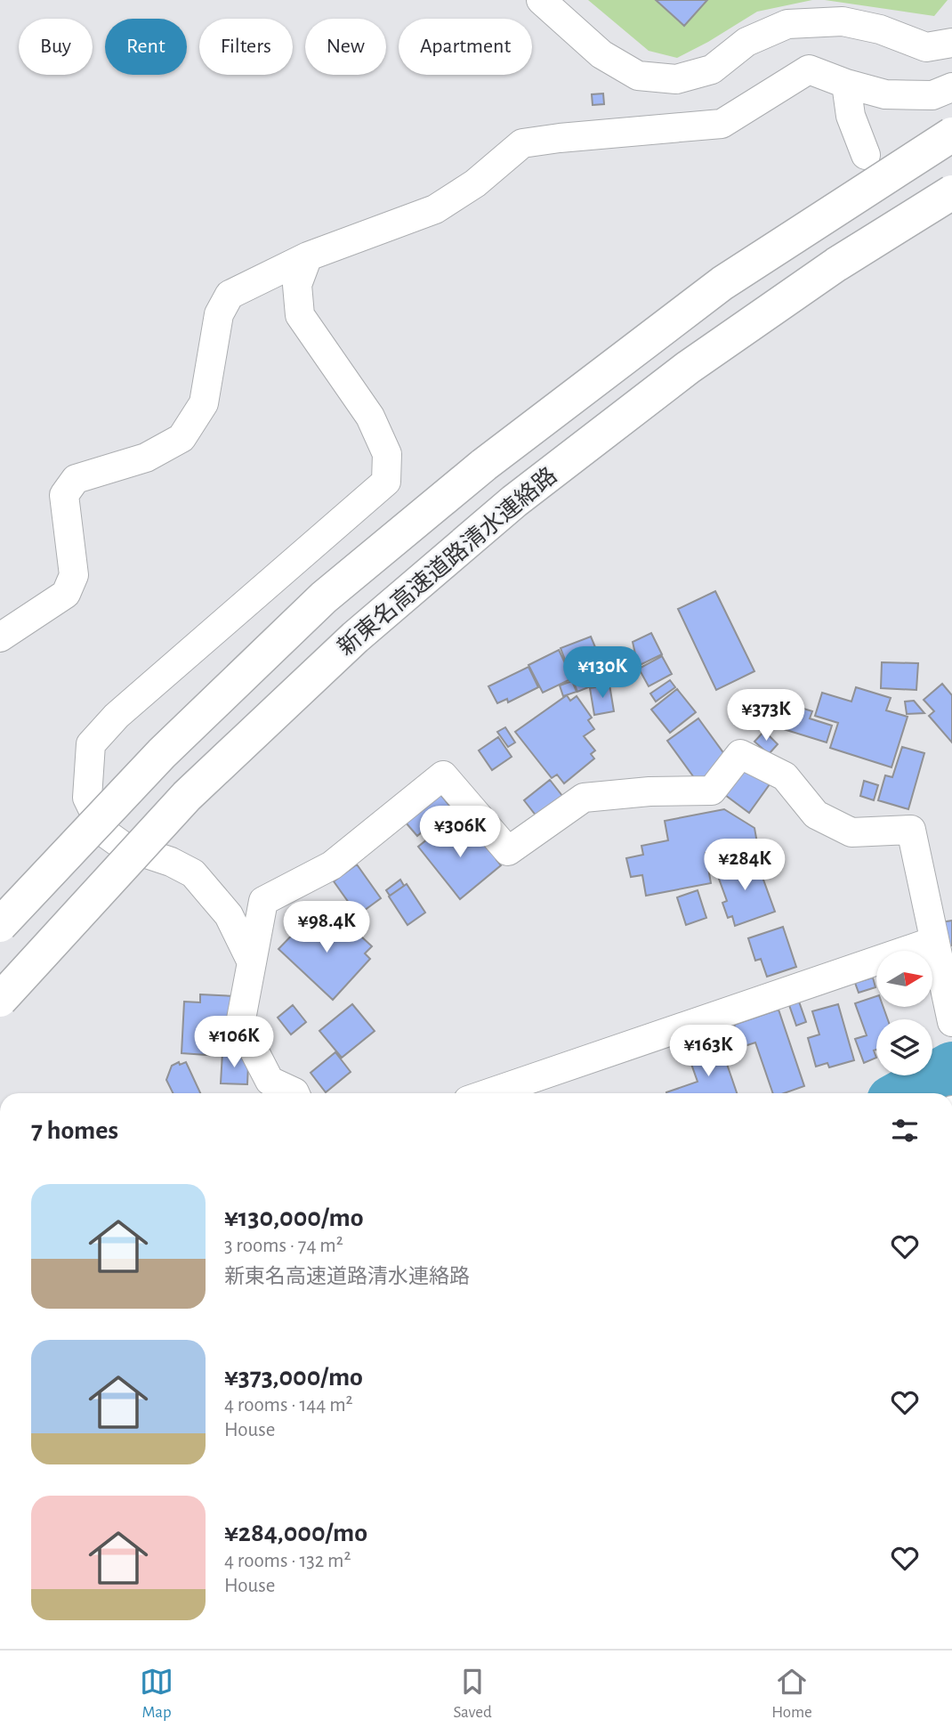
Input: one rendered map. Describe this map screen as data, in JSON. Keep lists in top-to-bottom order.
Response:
{
  "streets": {
    "main road": ["新東名高速道路清水連絡路"]
  },
  "north": "right",
  "page": {
    "chip": [
      "Buy",
      "Rent",
      "Filters",
      "New",
      "Apartment"
    ],
    "price": [
      "¥130K",
      "¥373K",
      "¥306K",
      "¥284K",
      "¥98.4K",
      "¥106K",
      "¥163K"
    ],
    "heading": "7 homes",
    "list": [
      {
        "name": "¥130,000/mo",
        "note": "3 rooms · 74 m² · 新東名高速道路清水連絡路"
      },
      {
        "name": "¥373,000/mo",
        "note": "4 rooms · 144 m² · House"
      },
      {
        "name": "¥284,000/mo",
        "note": "4 rooms · 132 m² · House"
      }
    ],
    "tabs": ["Map", "Saved", "Home"]
  }
}
